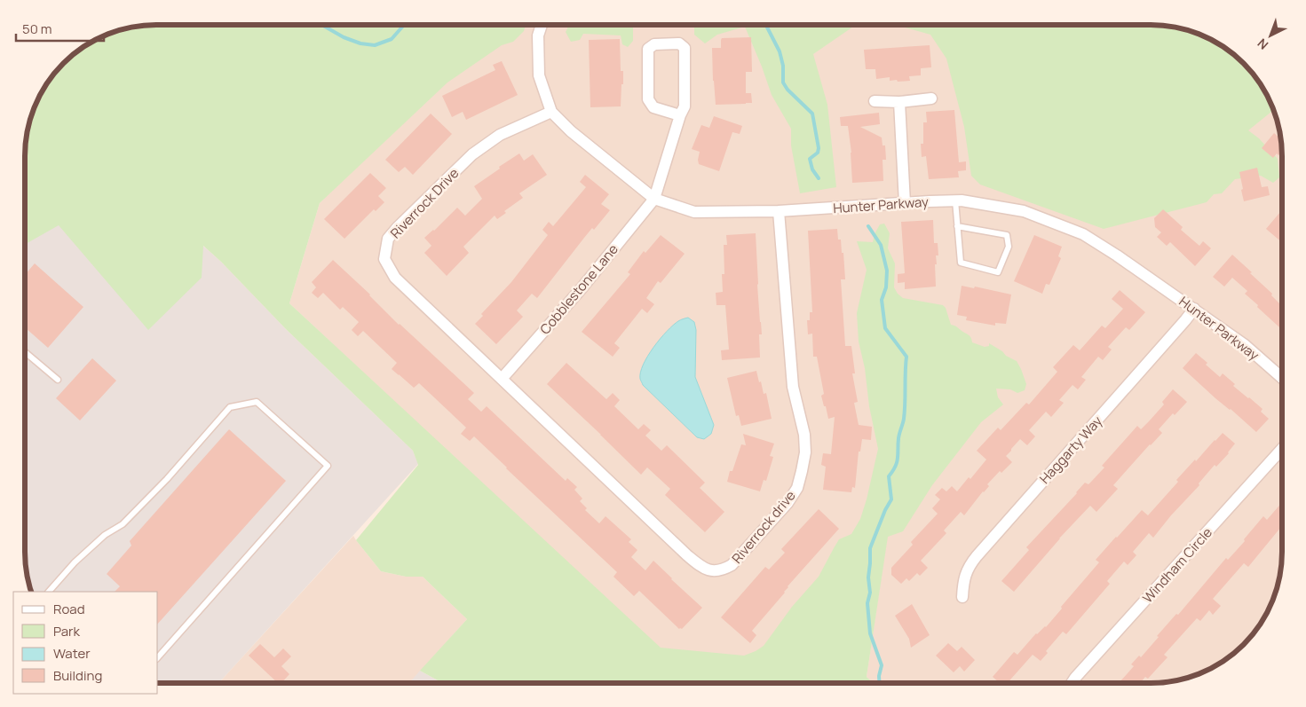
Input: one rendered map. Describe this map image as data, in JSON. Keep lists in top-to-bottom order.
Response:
{
  "streets": {
    "street": [
      "Riverrock Drive",
      "Hunter Parkway",
      "Cobblestone Lane",
      "Haggarty Way",
      "Riverrock drive",
      "Windham Circle"
    ]
  },
  "crossings": [
    ["Riverrock Drive", "Hunter Parkway"],
    ["Riverrock Drive", "Cobblestone Lane"],
    ["Riverrock Drive", "Riverrock drive"],
    ["Hunter Parkway", "Cobblestone Lane"],
    ["Hunter Parkway", "Haggarty Way"],
    ["Hunter Parkway", "Riverrock drive"],
    ["Cobblestone Lane", "Riverrock drive"]
  ],
  "legend": [
    "Road",
    "Park",
    "Water",
    "Building"
  ],
  "scale_bar": "50 m",
  "north": "bottom left"
}
